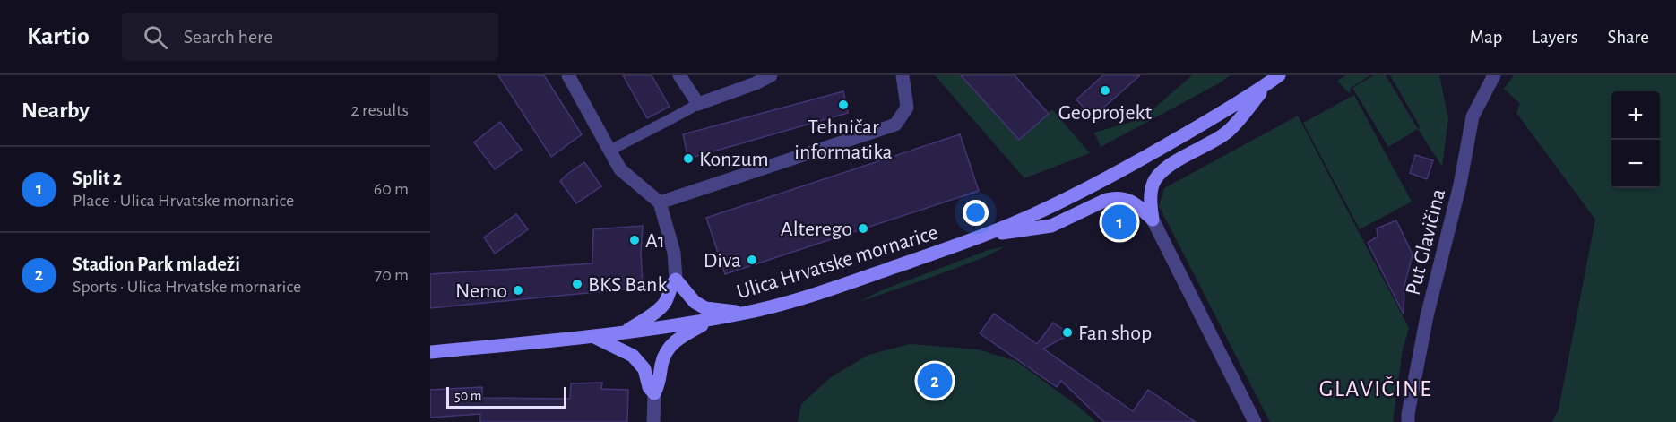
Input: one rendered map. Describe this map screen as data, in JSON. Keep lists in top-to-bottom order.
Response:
{
  "streets": {
    "main road": ["Ulica Hrvatske mornarice"],
    "street": ["Put Glavičina"]
  },
  "districts": ["GLAVIČINE"],
  "places": [
    "Geoprojekt",
    "Tehničar informatika",
    "Konzum",
    "Alterego",
    "A1",
    "Diva",
    "BKS Bank",
    "Nemo",
    "Fan shop"
  ],
  "scale_bar": "50 m",
  "page": {
    "header": "Kartio",
    "search": "Search here",
    "nav": ["Map", "Layers", "Share"],
    "heading": ["Nearby", "2 results"],
    "map_buttons": ["+", "−"],
    "list": [
      {
        "mark": "1",
        "name": "Split 2",
        "note": "Place · Ulica Hrvatske mornarice",
        "value": "60 m"
      },
      {
        "mark": "2",
        "name": "Stadion Park mladeži",
        "note": "Sports · Ulica Hrvatske mornarice",
        "value": "70 m"
      }
    ],
    "pins": ["1", "2"],
    "scale": "50 m"
  }
}
